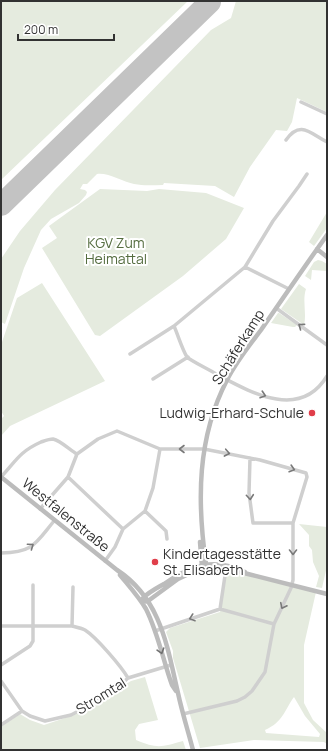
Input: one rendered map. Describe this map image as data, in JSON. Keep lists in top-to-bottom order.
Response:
{
  "streets": {
    "street": ["Schäferkamp", "Westfalenstraße", "Stromtal"]
  },
  "crossings": [
    ["Westfalenstraße", "Stromtal"]
  ],
  "parks": ["KGV Zum Heimattal"],
  "places": ["Ludwig-Erhard-Schule", "Kindertagesstätte St. Elisabeth"],
  "scale_bar": "200 m"
}
